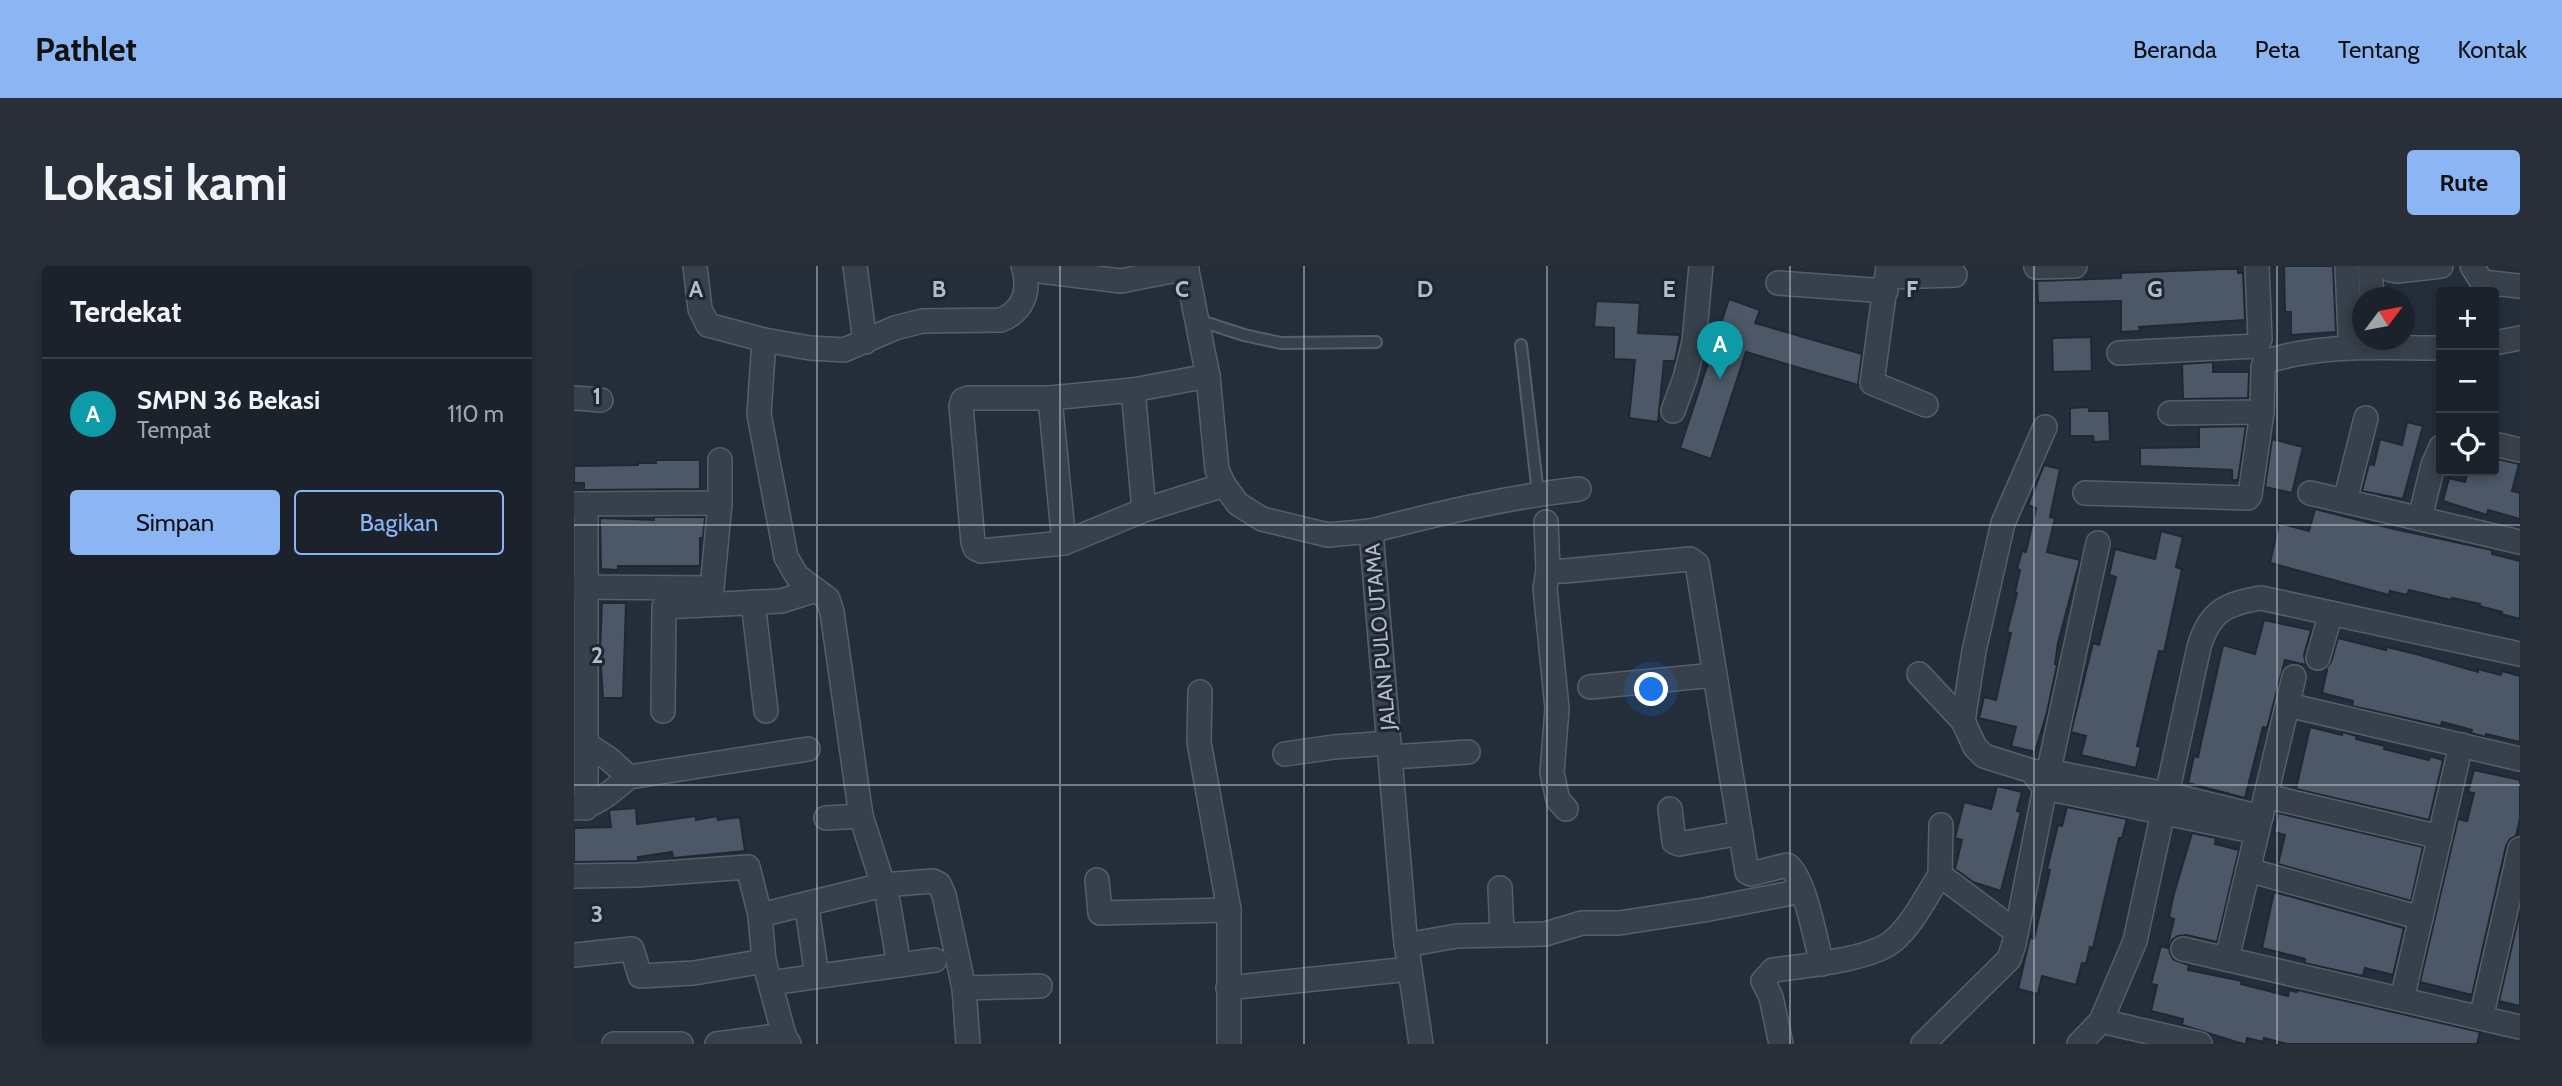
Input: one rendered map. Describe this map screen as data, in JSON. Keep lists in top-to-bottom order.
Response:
{
  "streets": {
    "street": ["JALAN PULO UTAMA"]
  },
  "north": "top right",
  "page": {
    "header": "Pathlet",
    "nav": [
      "Beranda",
      "Peta",
      "Tentang",
      "Kontak"
    ],
    "buttons": [
      "Rute",
      ["Simpan", "Bagikan"]
    ],
    "title": "Lokasi kami",
    "heading": "Terdekat",
    "map_buttons": ["+", "−"],
    "pins": "A",
    "list": [
      {
        "mark": "A",
        "name": "SMPN 36 Bekasi",
        "note": "Tempat",
        "value": "110 m"
      }
    ]
  },
  "grid": {
    "columns": [
      "A",
      "B",
      "C",
      "D",
      "E",
      "F",
      "G"
    ],
    "rows": ["1", "2", "3"]
  }
}
